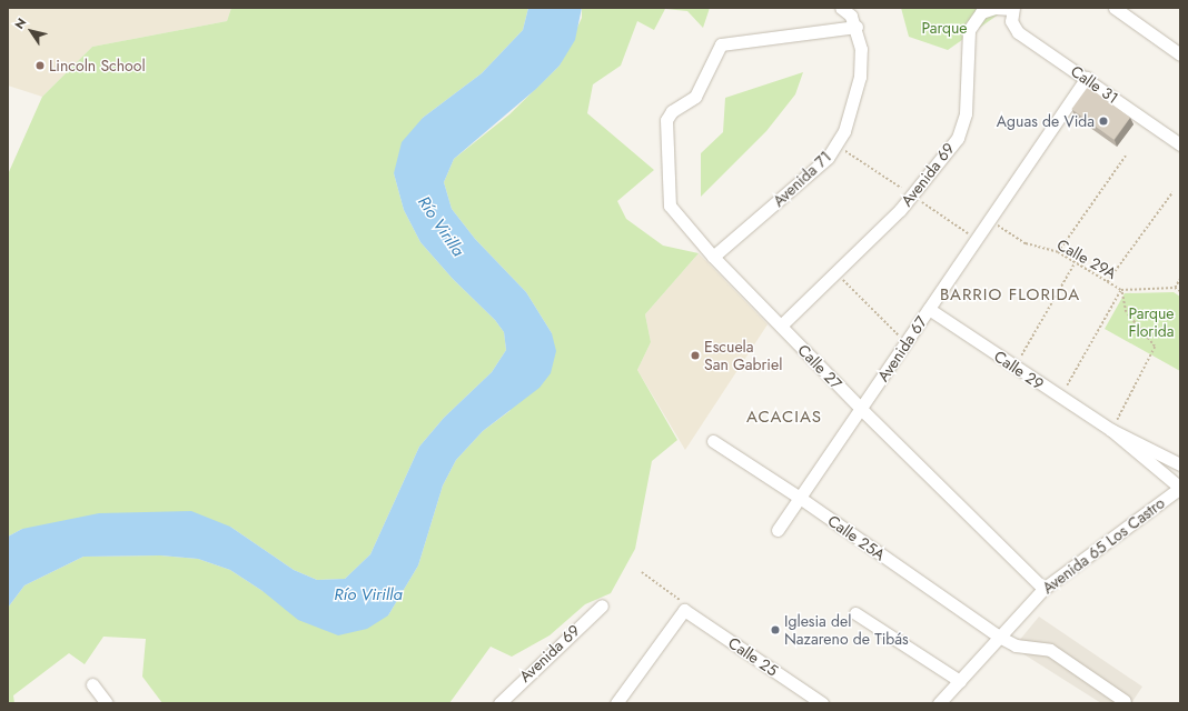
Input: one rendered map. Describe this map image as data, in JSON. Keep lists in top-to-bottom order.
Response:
{
  "streets": {
    "street": [
      "Calle 31",
      "Avenida 69",
      "Avenida 71",
      "Avenida 67",
      "Calle 27",
      "Calle 29",
      "Calle 25A",
      "Avenida 65 Los Castro",
      "Calle 25"
    ],
    "path": ["Calle 29A"]
  },
  "crossings": [
    ["Calle 31", "Avenida 69"],
    ["Calle 31", "Avenida 67"],
    ["Avenida 69", "Calle 27"],
    ["Avenida 71", "Calle 27"],
    ["Calle 29A", "Avenida 67"],
    ["Avenida 67", "Calle 27"],
    ["Avenida 67", "Calle 29"],
    ["Avenida 67", "Calle 25A"],
    ["Calle 27", "Avenida 65 Los Castro"],
    ["Calle 29", "Avenida 65 Los Castro"],
    ["Calle 25A", "Avenida 65 Los Castro"]
  ],
  "districts": ["BARRIO FLORIDA", "ACACIAS"],
  "water": ["Río Virilla"],
  "parks": ["Parque", "Parque Florida"],
  "places": [
    "Lincoln School",
    "Aguas de Vida",
    "Escuela San Gabriel",
    "Iglesia del Nazareno de Tibás"
  ],
  "north": "top left"
}
